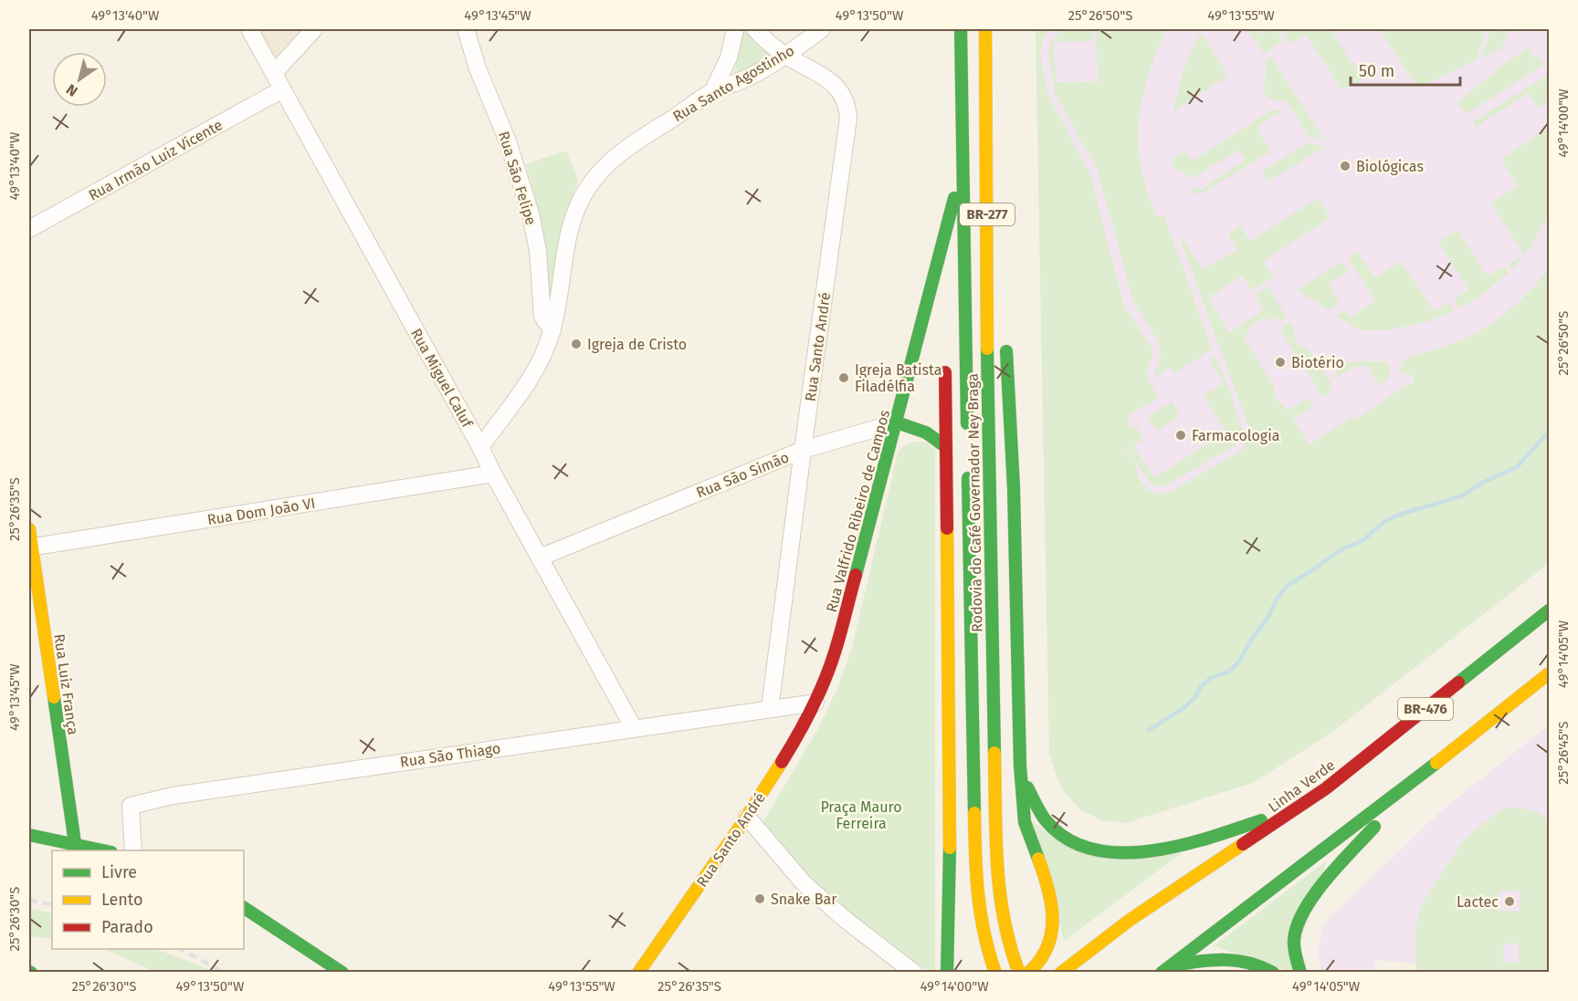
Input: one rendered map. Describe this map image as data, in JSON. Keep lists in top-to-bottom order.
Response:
{
  "streets": {
    "main road": [
      "BR-277",
      "Rua Santo André",
      "Rodovia do Café Governador Ney Braga",
      "Rua Valfrido Ribeiro de Campos",
      "Rua Luiz França",
      "BR-476",
      "Linha Verde"
    ],
    "street": [
      "Rua Santo Agostinho",
      "Rua Irmão Luiz Vicente",
      "Rua São Felipe",
      "Rua Miguel Caluf",
      "Rua São Simão",
      "Rua Dom João VI",
      "Rua São Thiago"
    ]
  },
  "crossings": [
    ["Rua Santo Agostinho", "Rua São Felipe"],
    ["Rua Santo Agostinho", "Rua Santo André"],
    ["Rua Santo Agostinho", "Rua Miguel Caluf"],
    ["Rua Irmão Luiz Vicente", "Rua Miguel Caluf"],
    ["Rua Santo André", "Rua São Simão"],
    ["Rua Santo André", "Rua Valfrido Ribeiro de Campos"],
    ["Rua Santo André", "Rua São Thiago"],
    ["Rua Miguel Caluf", "Rua São Simão"],
    ["Rua Miguel Caluf", "Rua Dom João VI"],
    ["Rua Miguel Caluf", "Rua São Thiago"],
    ["Rua São Simão", "Rua Valfrido Ribeiro de Campos"],
    ["Rua Dom João VI", "Rua Luiz França"],
    ["Rua Valfrido Ribeiro de Campos", "Rua São Thiago"]
  ],
  "parks": ["Praça Mauro Ferreira"],
  "places": [
    "Biológicas",
    "Igreja de Cristo",
    "Biotério",
    "Igreja Batista Filadélfia",
    "Farmacologia",
    "Snake Bar",
    "Lactec"
  ],
  "legend": ["Livre", "Lento", "Parado"],
  "scale_bar": "50 m",
  "north": "bottom left",
  "coordinates": [
    "49°13'40\"W",
    "49°13'45\"W",
    "49°13'50\"W",
    "25°26'50\"S",
    "49°13'55\"W",
    "49°14'00\"W",
    "25°26'35\"S",
    "49°14'05\"W",
    "25°26'45\"S",
    "25°26'30\"S"
  ]
}
